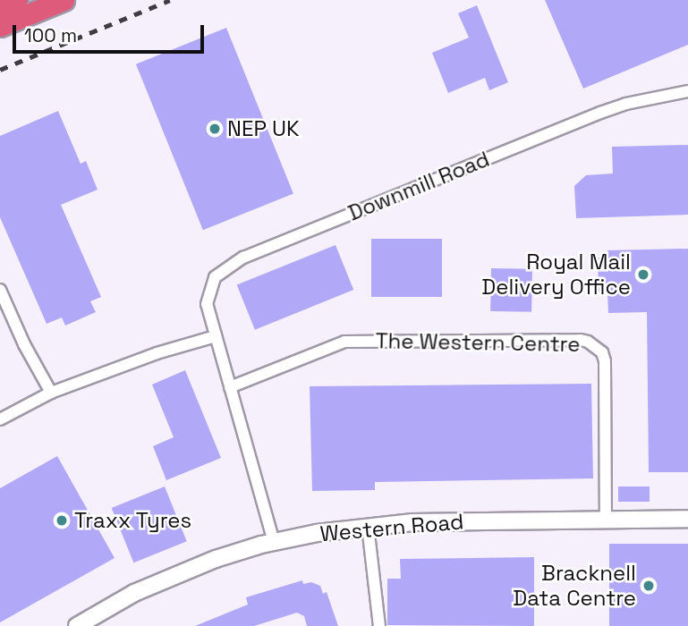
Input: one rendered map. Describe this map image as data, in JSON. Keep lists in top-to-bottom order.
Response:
{
  "streets": {
    "street": ["Downmill Road", "The Western Centre", "Western Road"]
  },
  "crossings": [
    ["Downmill Road", "The Western Centre"],
    ["Downmill Road", "Western Road"],
    ["The Western Centre", "Western Road"]
  ],
  "places": [
    "NEP UK",
    "Royal Mail Delivery Office",
    "Traxx Tyres",
    "Bracknell Data Centre"
  ],
  "scale_bar": "100 m"
}
